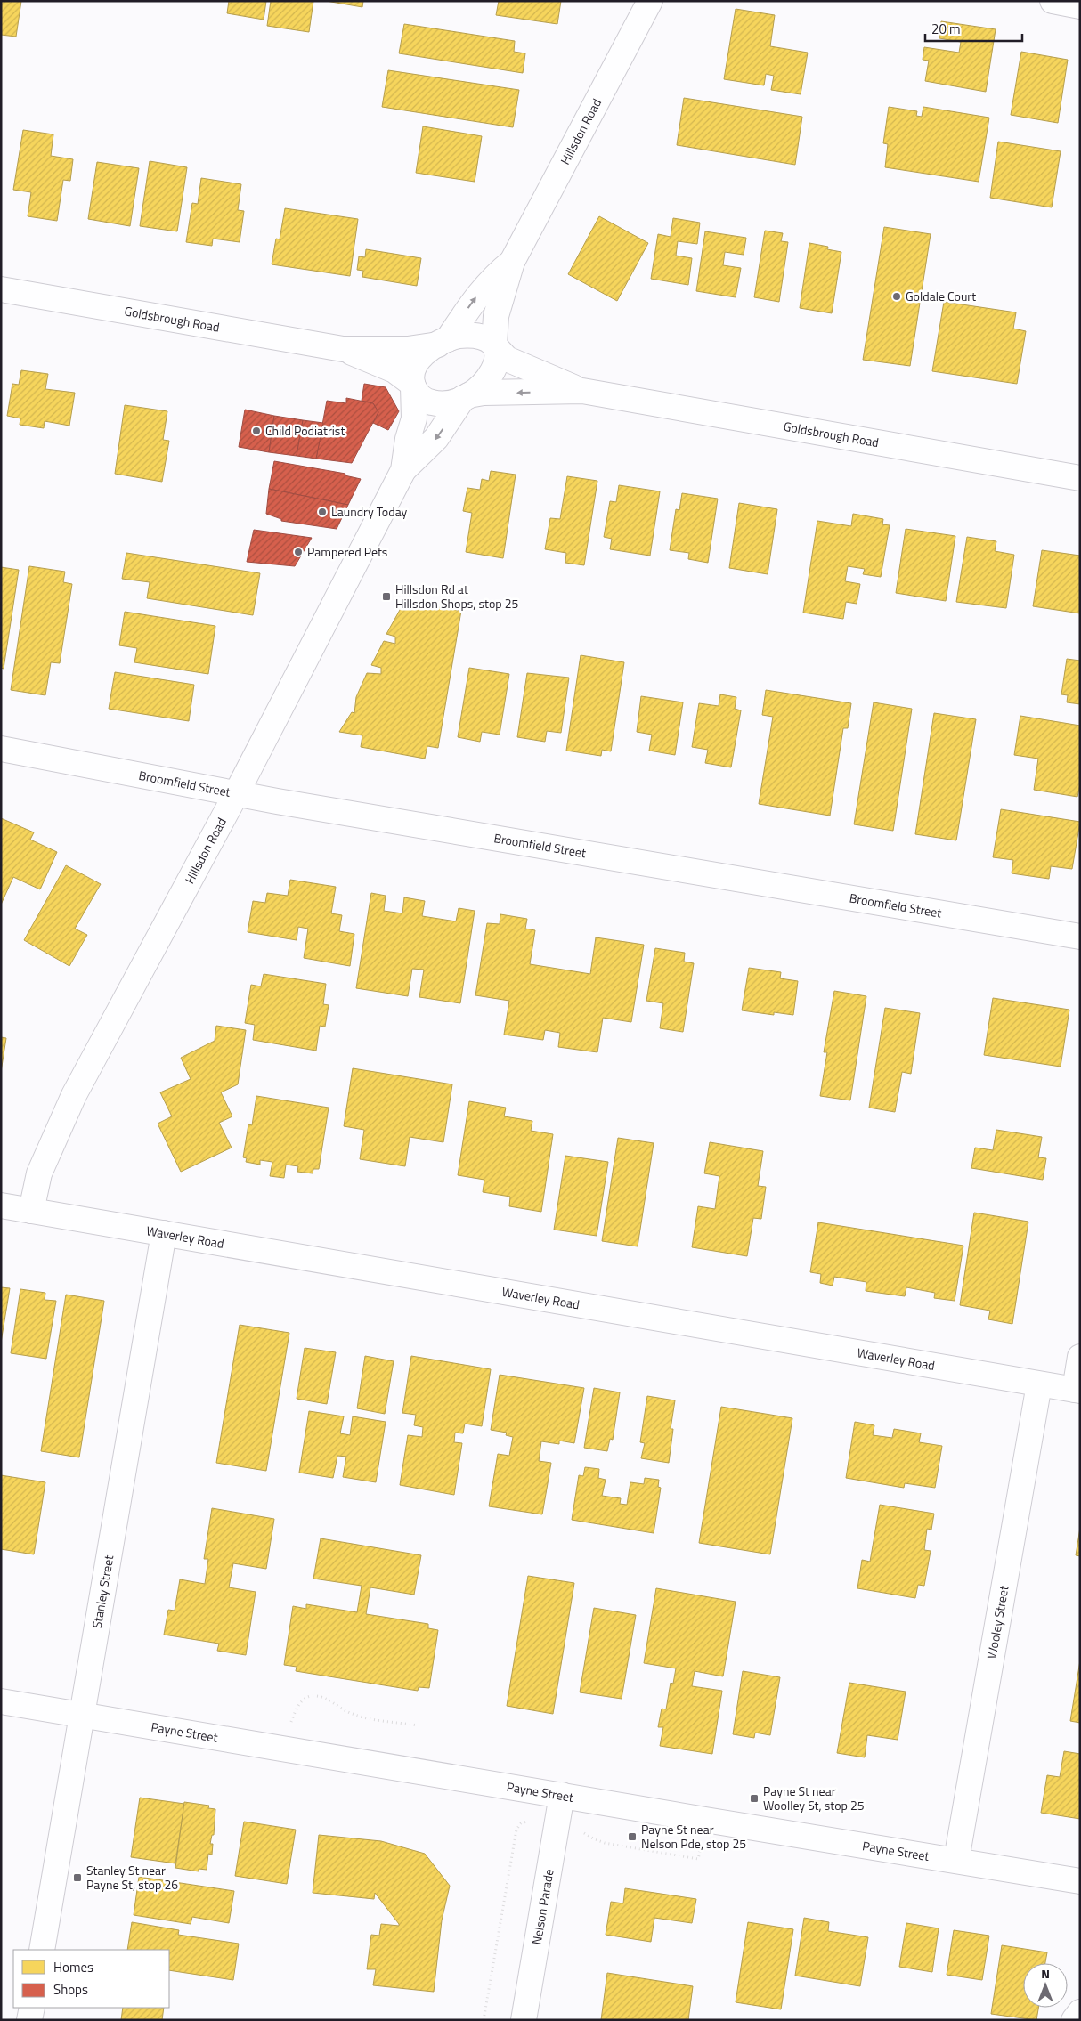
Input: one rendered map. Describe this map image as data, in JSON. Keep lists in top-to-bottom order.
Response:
{
  "streets": {
    "street": [
      "Hillsdon Road",
      "Goldsbrough Road",
      "Broomfield Street",
      "Waverley Road",
      "Stanley Street",
      "Wooley Street",
      "Payne Street",
      "Nelson Parade"
    ]
  },
  "crossings": [
    ["Hillsdon Road", "Goldsbrough Road"],
    ["Hillsdon Road", "Broomfield Street"],
    ["Hillsdon Road", "Waverley Road"],
    ["Waverley Road", "Stanley Street"],
    ["Waverley Road", "Wooley Street"],
    ["Stanley Street", "Payne Street"],
    ["Wooley Street", "Payne Street"],
    ["Payne Street", "Nelson Parade"]
  ],
  "places": {
    "other": [
      "Goldale Court",
      "Child Podiatrist",
      "Laundry Today",
      "Pampered Pets"
    ],
    "transit": [
      "Hillsdon Rd at Hillsdon Shops, stop 25",
      "Payne St near Woolley St, stop 25",
      "Payne St near Nelson Pde, stop 25",
      "Stanley St near Payne St, stop 26"
    ]
  },
  "legend": ["Homes", "Shops"],
  "scale_bar": "20 m",
  "north": "top"
}
